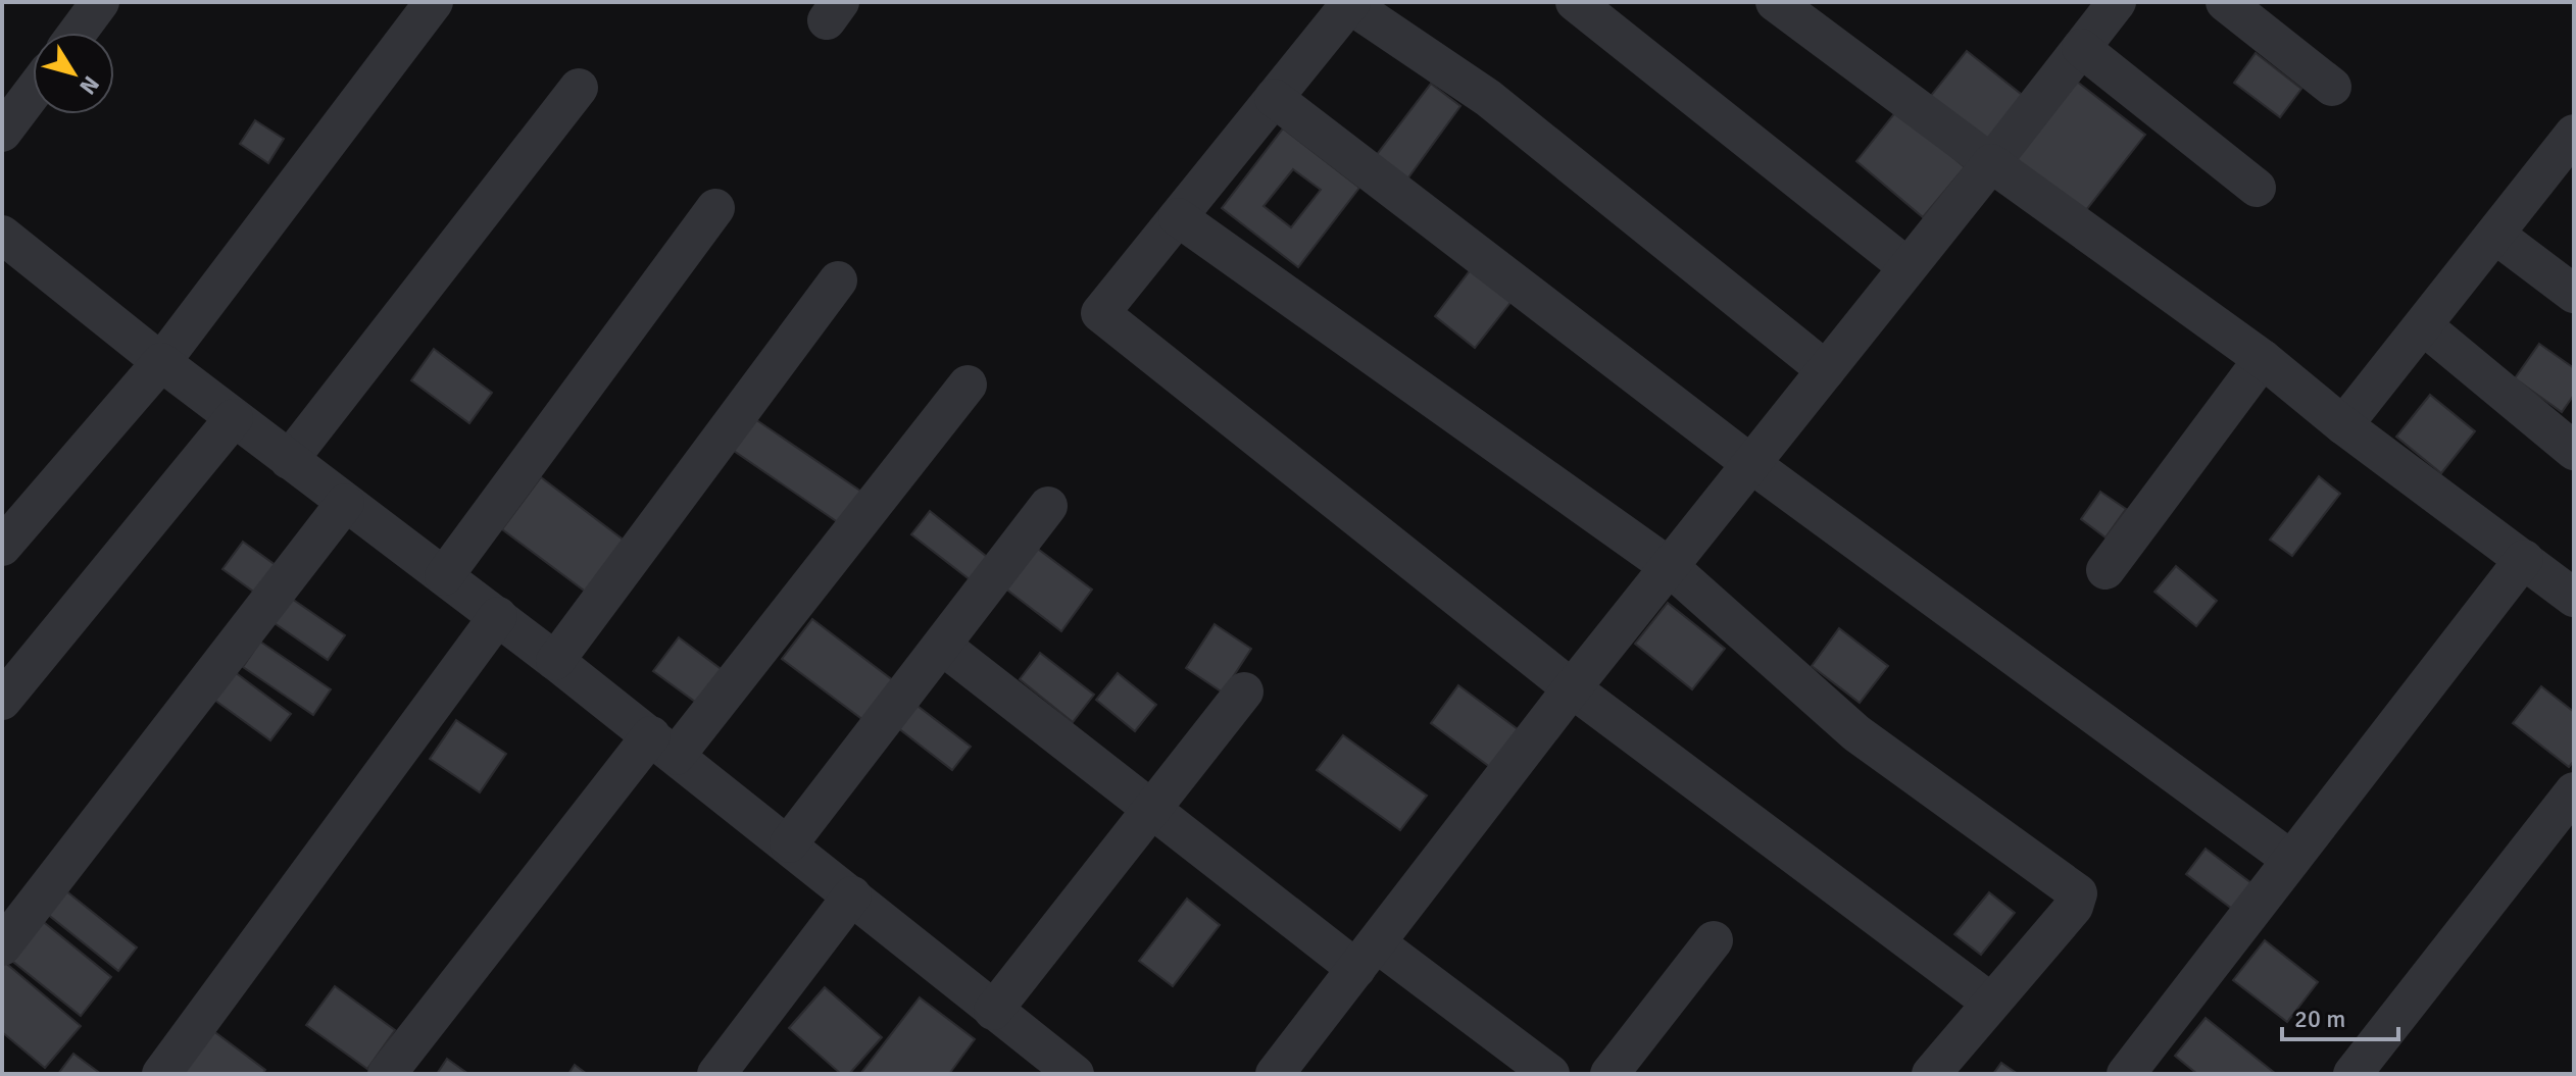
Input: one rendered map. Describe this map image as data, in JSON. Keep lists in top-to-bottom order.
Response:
{
  "scale_bar": "20 m",
  "north": "bottom right"
}
